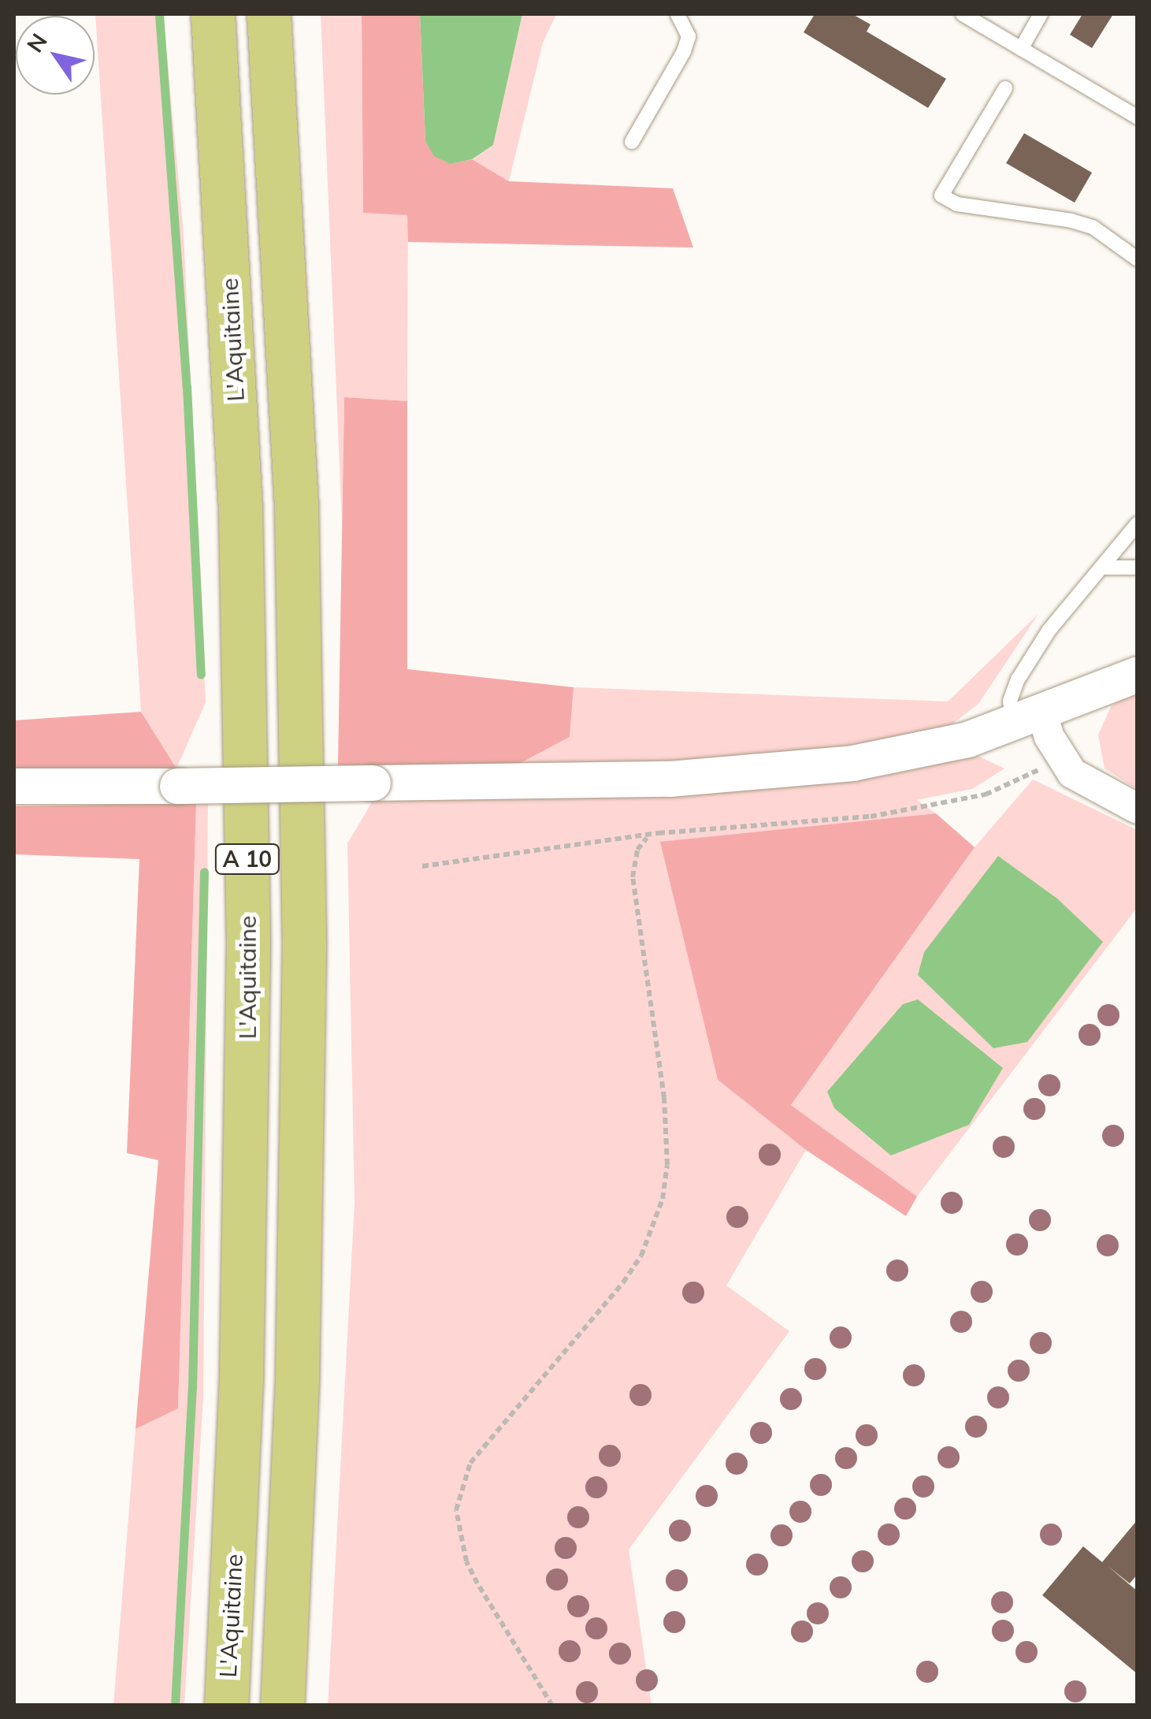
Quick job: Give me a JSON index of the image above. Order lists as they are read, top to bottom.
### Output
{
  "streets": {
    "highway": ["L'Aquitaine", "A 10"]
  },
  "north": "top left"
}
